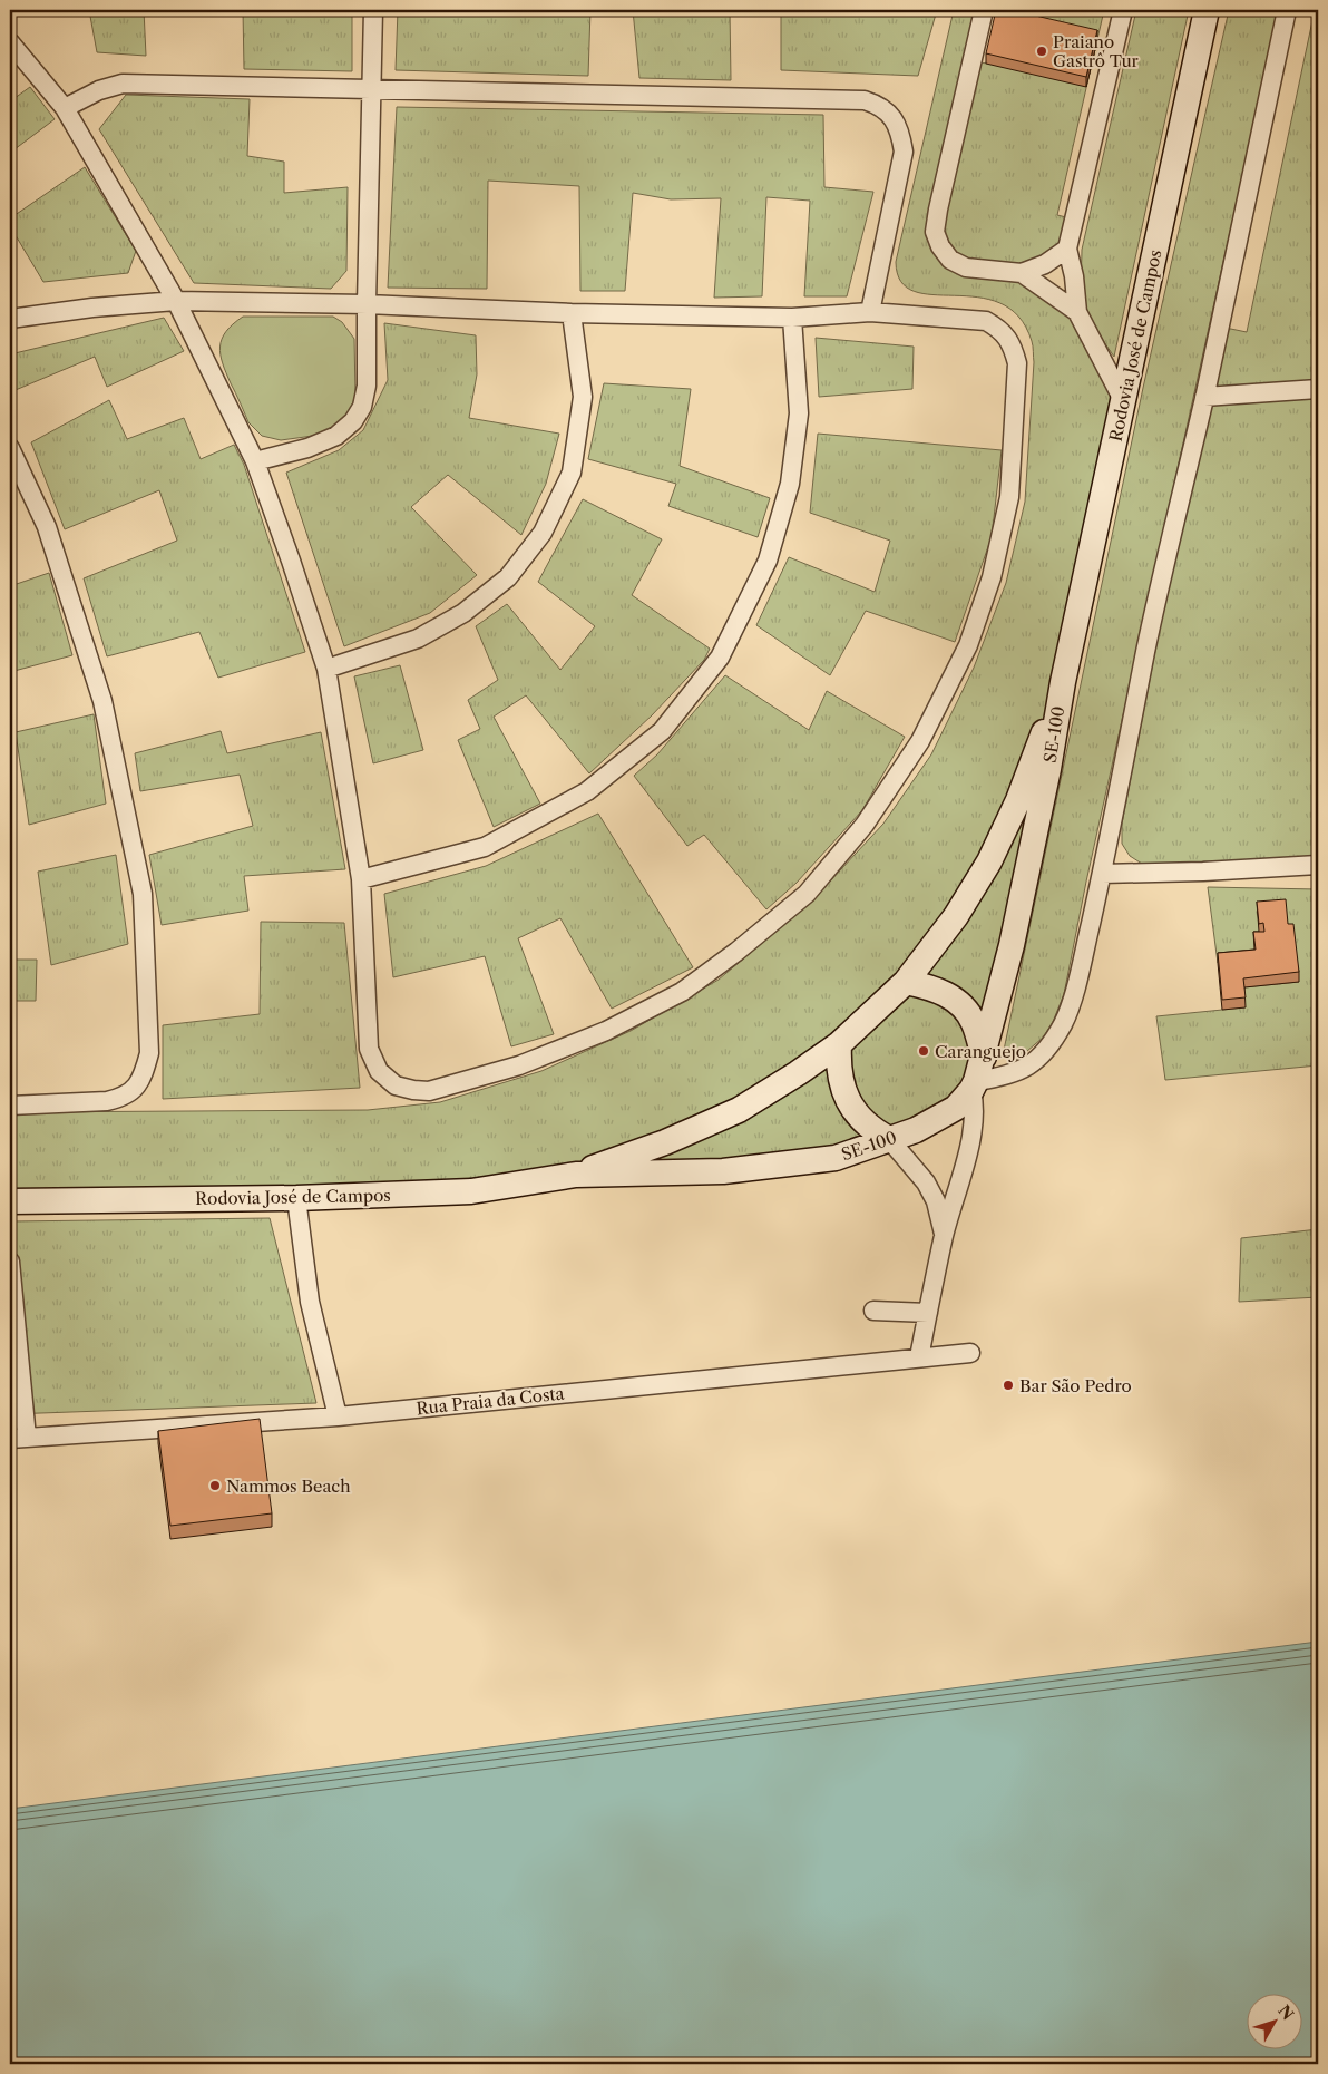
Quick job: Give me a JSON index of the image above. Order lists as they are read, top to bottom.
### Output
{
  "streets": {
    "main road": ["Rodovia José de Campos", "SE-100"],
    "street": ["Rua Praia da Costa"]
  },
  "crossings": [
    ["Rodovia José de Campos", "SE-100"]
  ],
  "places": [
    "Praiano Gastrô Tur",
    "Caranguejo",
    "Bar São Pedro",
    "Nammos Beach"
  ],
  "north": "top right"
}
